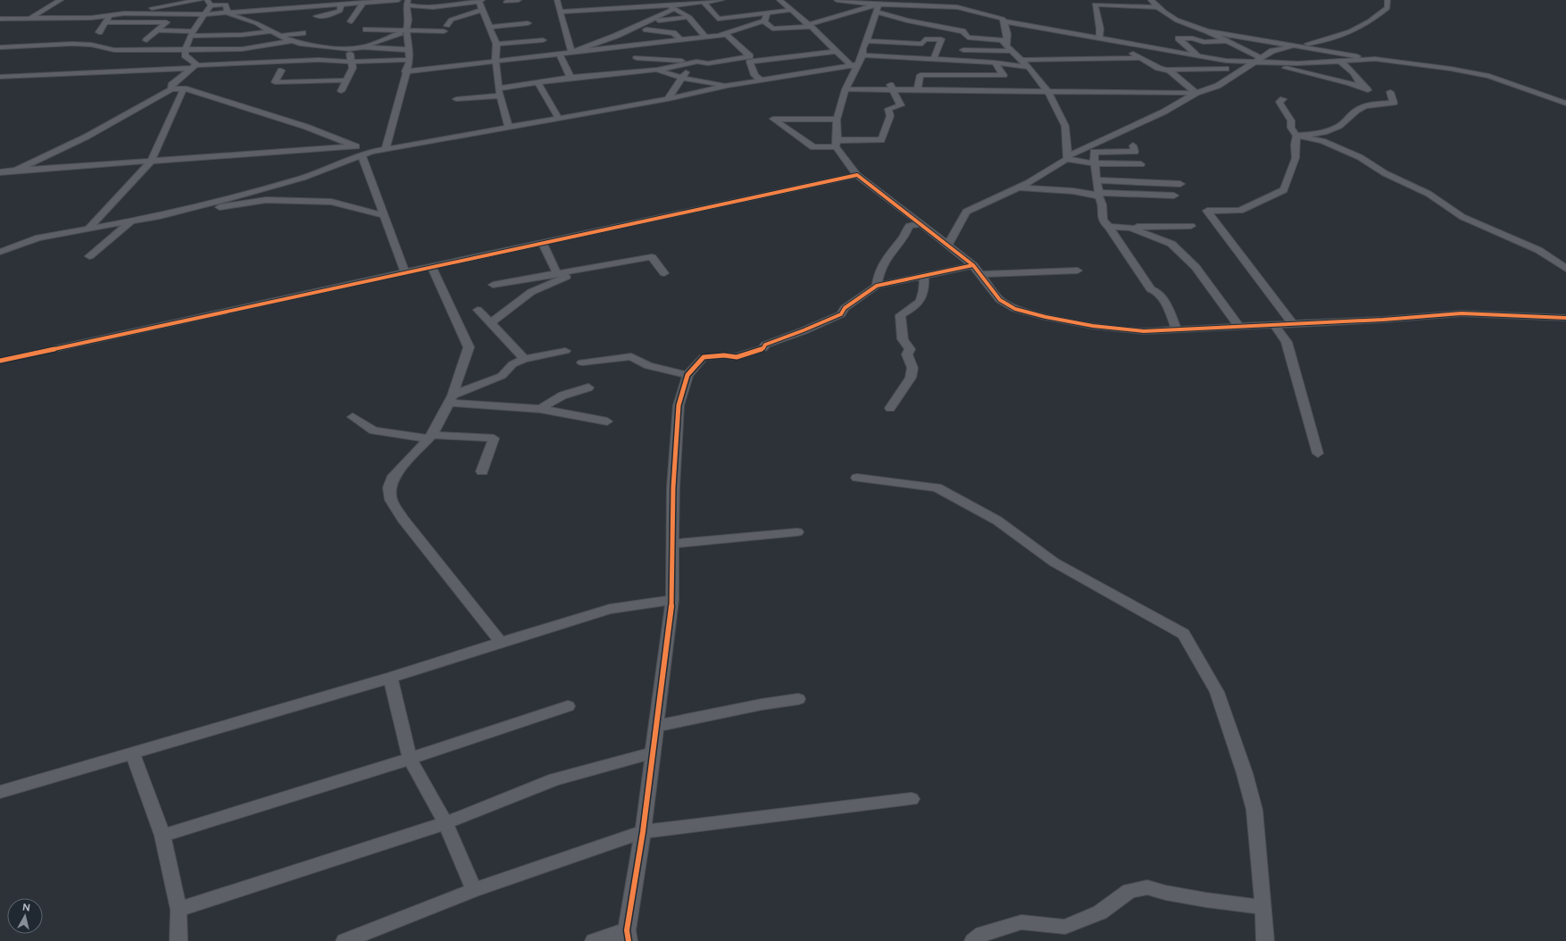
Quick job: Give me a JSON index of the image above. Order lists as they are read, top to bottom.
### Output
{
  "north": "top"
}
